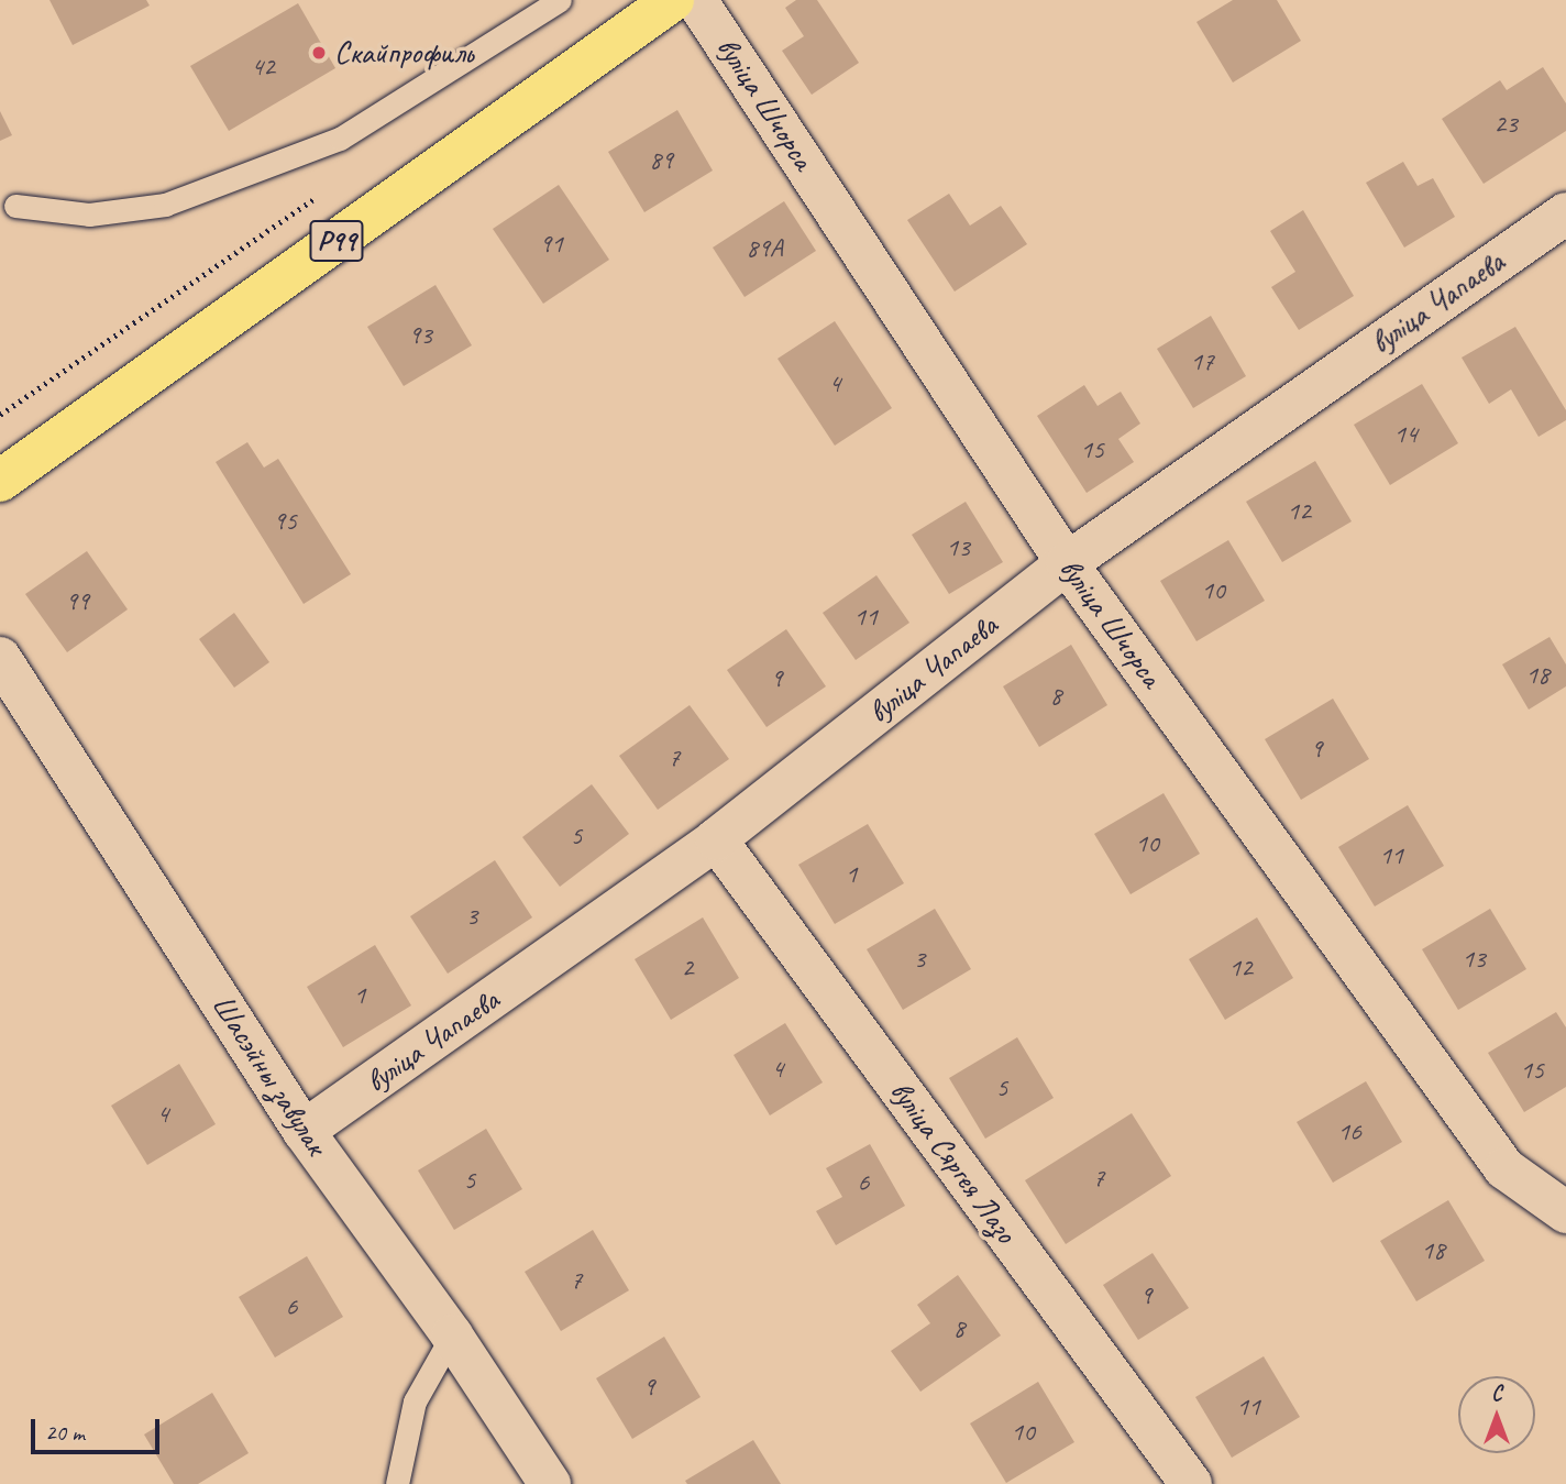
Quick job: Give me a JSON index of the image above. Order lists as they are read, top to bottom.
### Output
{
  "streets": {
    "main road": ["Р99"],
    "street": [
      "вуліца Шчорса",
      "вуліца Чапаева",
      "Шасэйны завулак",
      "вуліца Сяргея Лазо"
    ]
  },
  "crossings": [
    ["вуліца Шчорса", "вуліца Чапаева"],
    ["вуліца Чапаева", "Шасэйны завулак"],
    ["вуліца Чапаева", "вуліца Сяргея Лазо"]
  ],
  "places": ["Скайпрофиль"],
  "house_numbers": [
    "42",
    "23",
    "89",
    "91",
    "89А",
    "93",
    "17",
    "4",
    "14",
    "15",
    "12",
    "95",
    "13",
    "10",
    "99",
    "11",
    "18",
    "9",
    "8",
    "9",
    "7",
    "5",
    "10",
    "11",
    "1",
    "3",
    "3",
    "13",
    "2",
    "12",
    "1",
    "4",
    "15",
    "5",
    "4",
    "16",
    "7",
    "5",
    "6",
    "18",
    "7",
    "9",
    "6",
    "8",
    "9",
    "11",
    "10"
  ],
  "scale_bar": "20 m",
  "north": "top"
}
